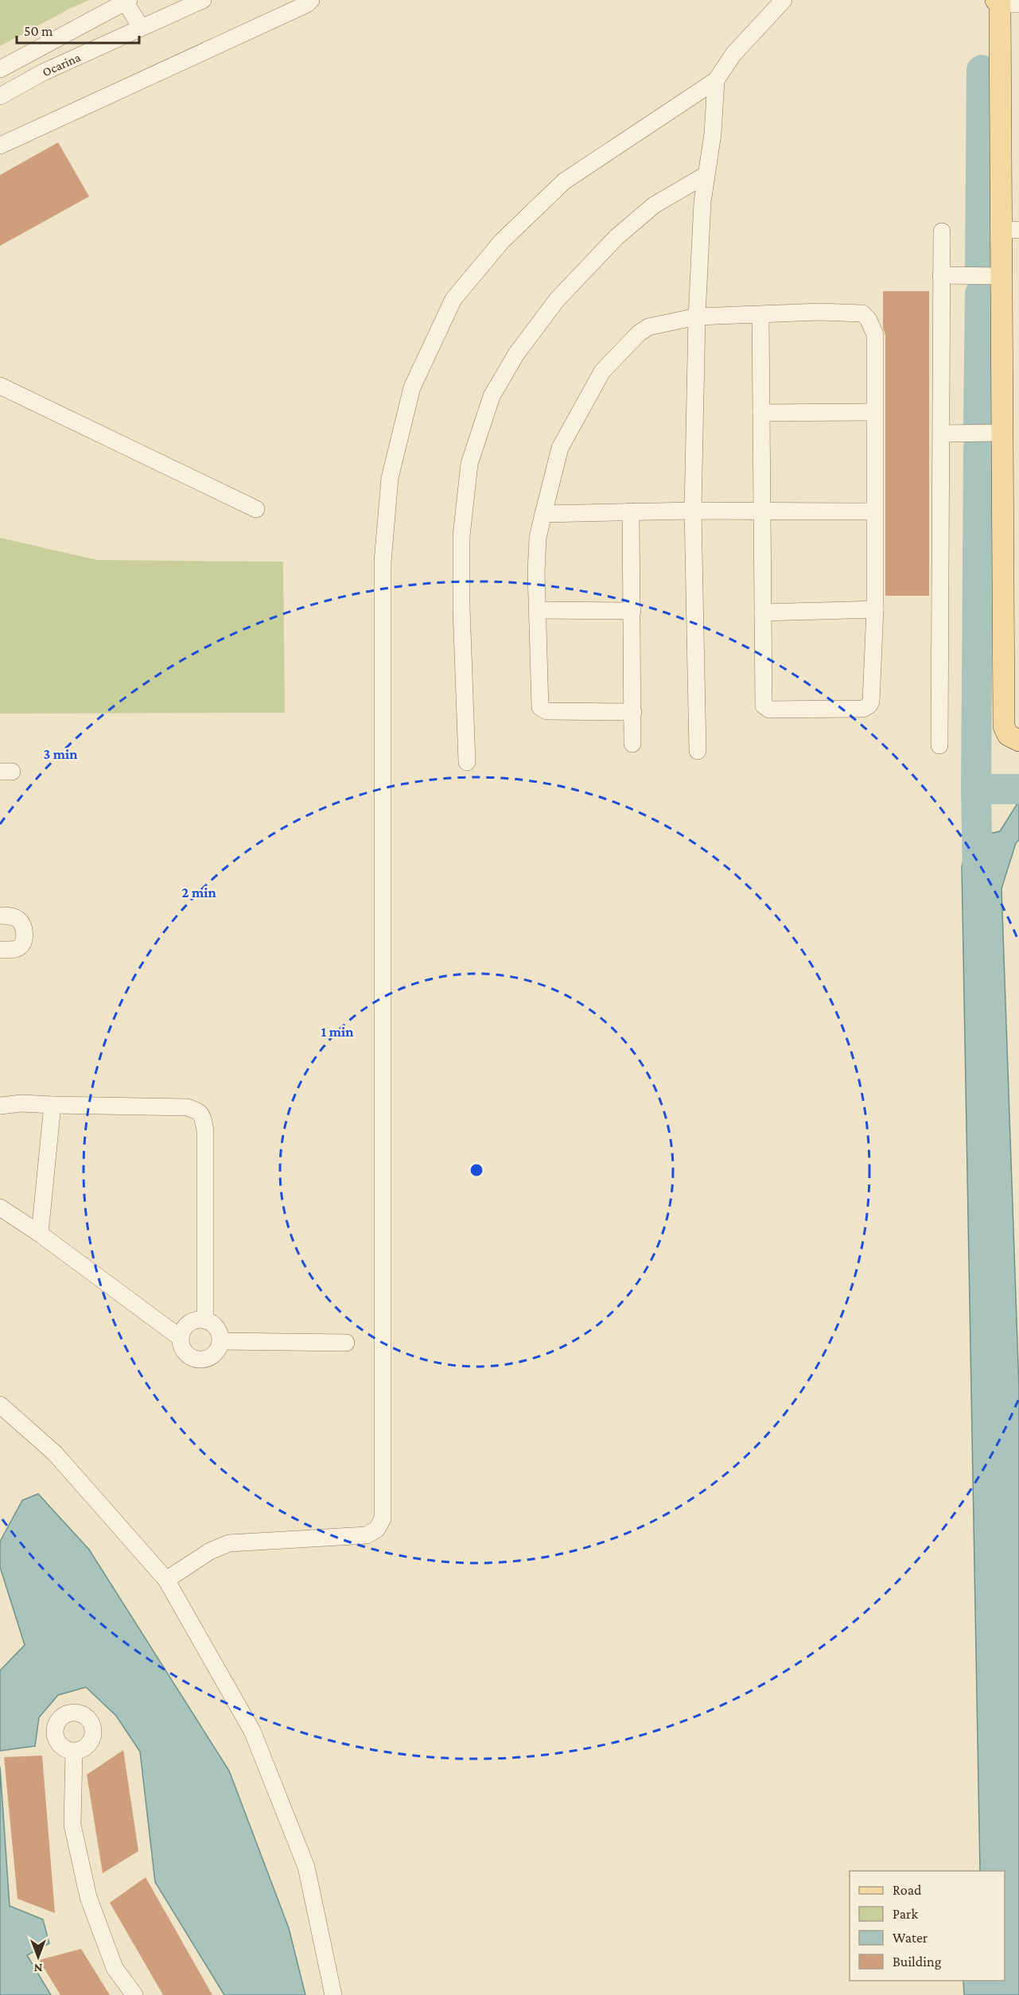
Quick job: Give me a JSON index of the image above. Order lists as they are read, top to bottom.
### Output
{
  "streets": {
    "street": ["Ocarina"]
  },
  "legend": [
    "Road",
    "Park",
    "Water",
    "Building"
  ],
  "scale_bar": "50 m",
  "north": "bottom",
  "rings": ["3 min", "2 min", "1 min"]
}
